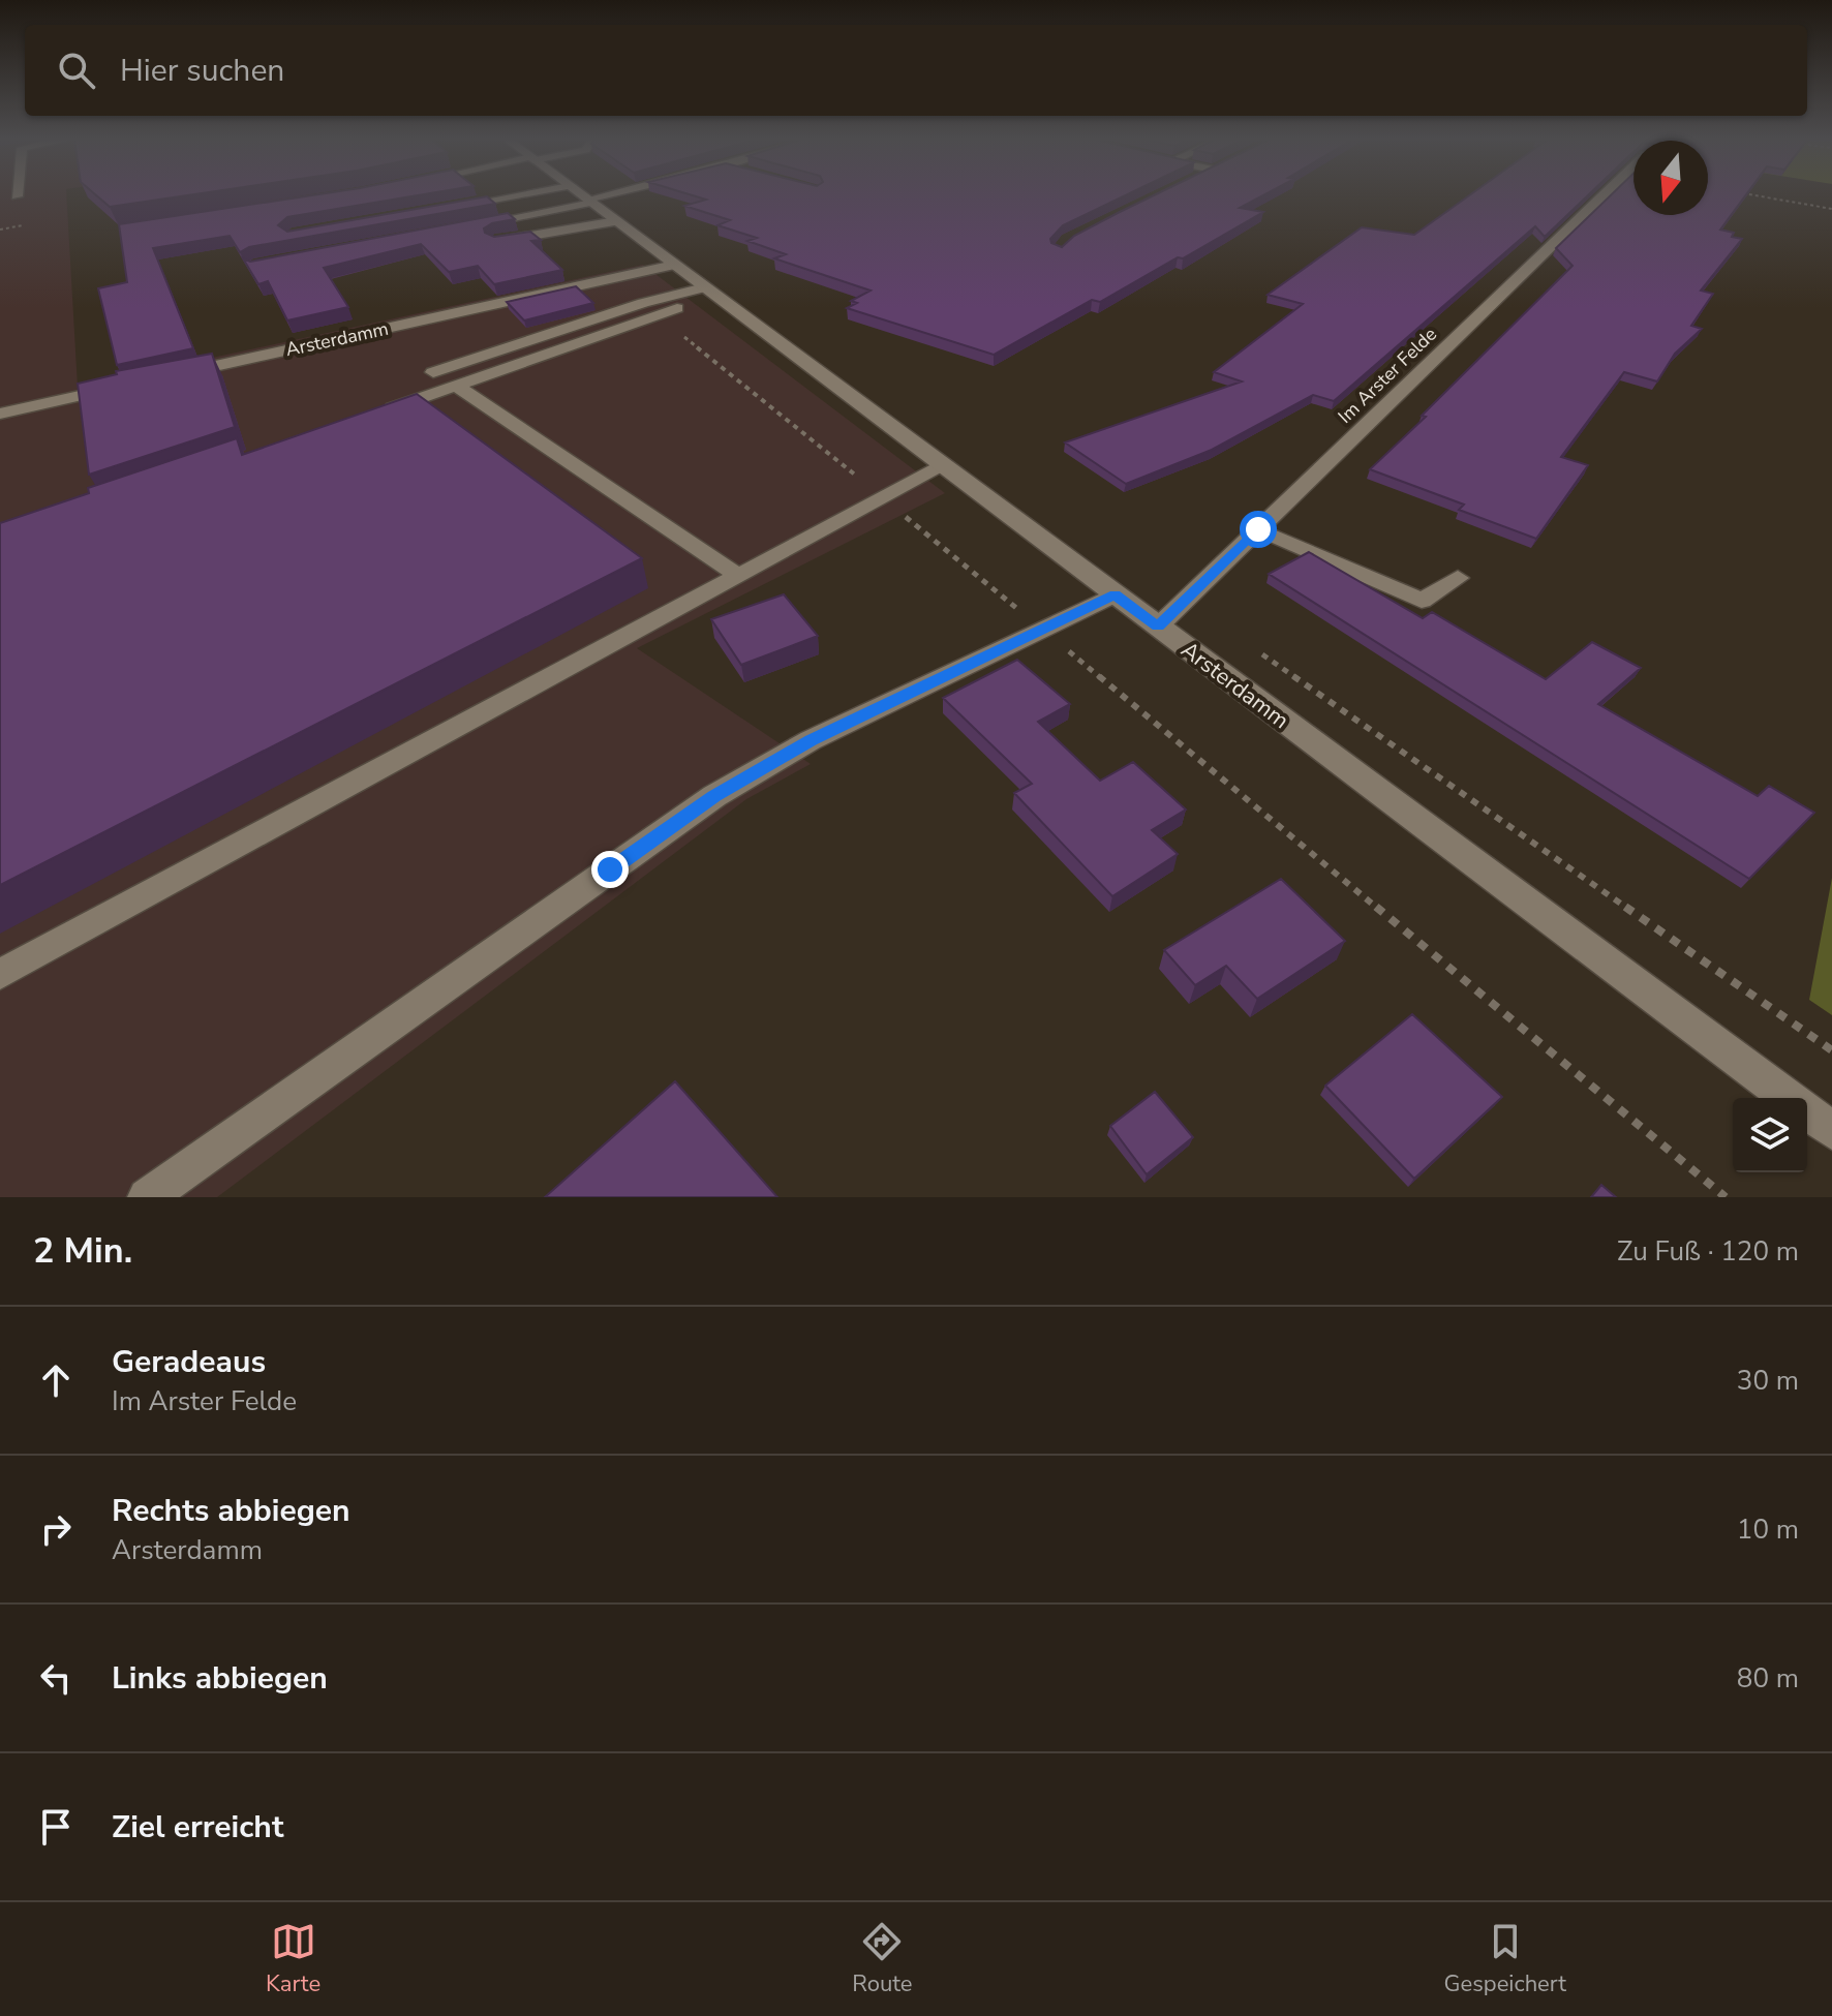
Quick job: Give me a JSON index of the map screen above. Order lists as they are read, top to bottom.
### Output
{
  "streets": {
    "street": ["Arsterdamm", "Im Arster Felde"]
  },
  "crossings": [
    ["Arsterdamm", "Im Arster Felde"]
  ],
  "north": "bottom",
  "page": {
    "search": "Hier suchen",
    "heading": ["2 Min.", "Zu Fuß · 120 m"],
    "list": [
      ["Geradeaus", "Im Arster Felde", "30 m"],
      ["Rechts abbiegen", "Arsterdamm", "10 m"],
      ["Links abbiegen", "80 m"],
      "Ziel erreicht"
    ],
    "nav": ["Karte", "Route", "Gespeichert"]
  }
}
